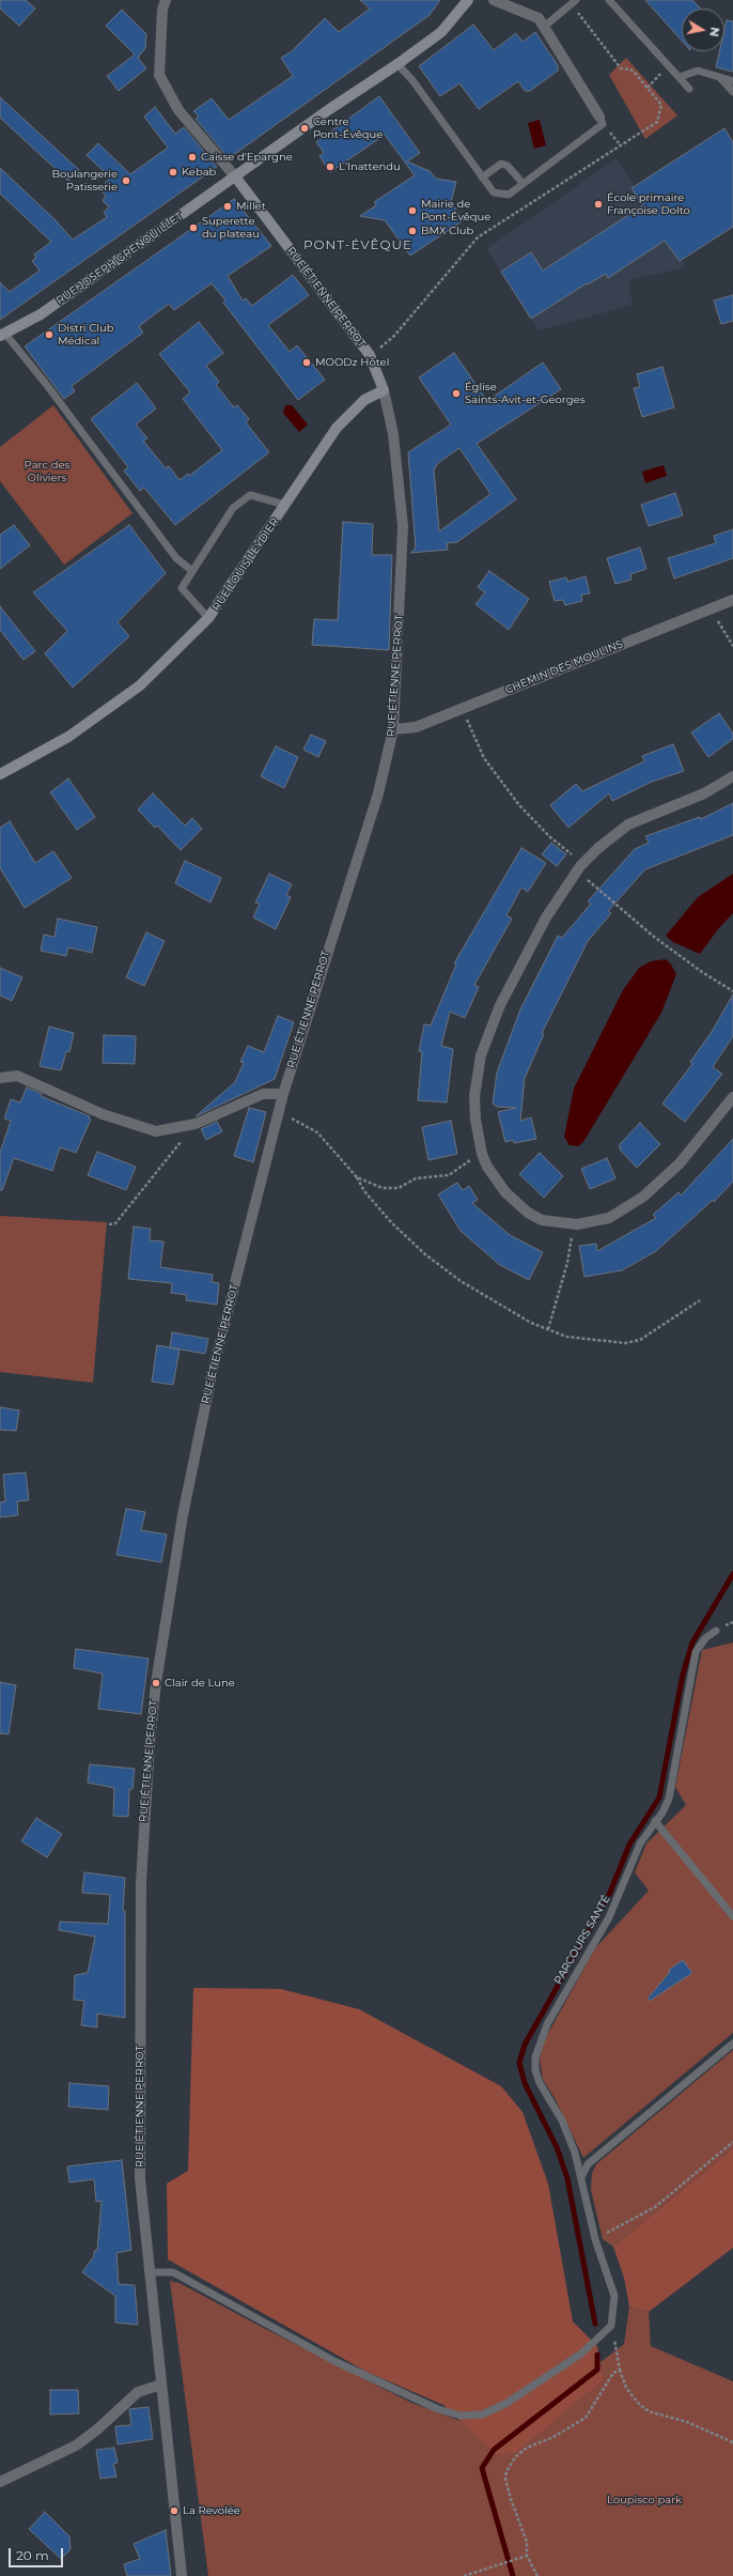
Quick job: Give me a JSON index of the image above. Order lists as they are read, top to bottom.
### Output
{
  "streets": {
    "street": [
      "RUE JOSEPH GRENOUILLET",
      "RUE ÉTIENNE PERROT",
      "RUE LOUIS LEYDIER",
      "CHEMIN DES MOULINS"
    ],
    "lane": ["PARCOURS SANTÉ"]
  },
  "crossings": [
    ["RUE JOSEPH GRENOUILLET", "RUE ÉTIENNE PERROT"],
    ["RUE ÉTIENNE PERROT", "RUE LOUIS LEYDIER"],
    ["RUE ÉTIENNE PERROT", "CHEMIN DES MOULINS"],
    ["RUE ÉTIENNE PERROT", "PARCOURS SANTÉ"]
  ],
  "districts": ["PONT-ÉVÊQUE"],
  "parks": ["Parc des Oliviers", "Loupisco park"],
  "places": [
    "Centre Pont-Évêque",
    "Caisse d'Epargne",
    "L'Inattendu",
    "Kebab",
    "Boulangerie Patisserie",
    "École primaire Françoise Dolto",
    "Millet",
    "Mairie de Pont-Évêque",
    "Superette du plateau",
    "BMX Club",
    "Distri Club Médical",
    "MOODz Hôtel",
    "Église Saints-Avit-et-Georges",
    "Clair de Lune",
    "La Revolée"
  ],
  "scale_bar": "20 m",
  "north": "right"
}
